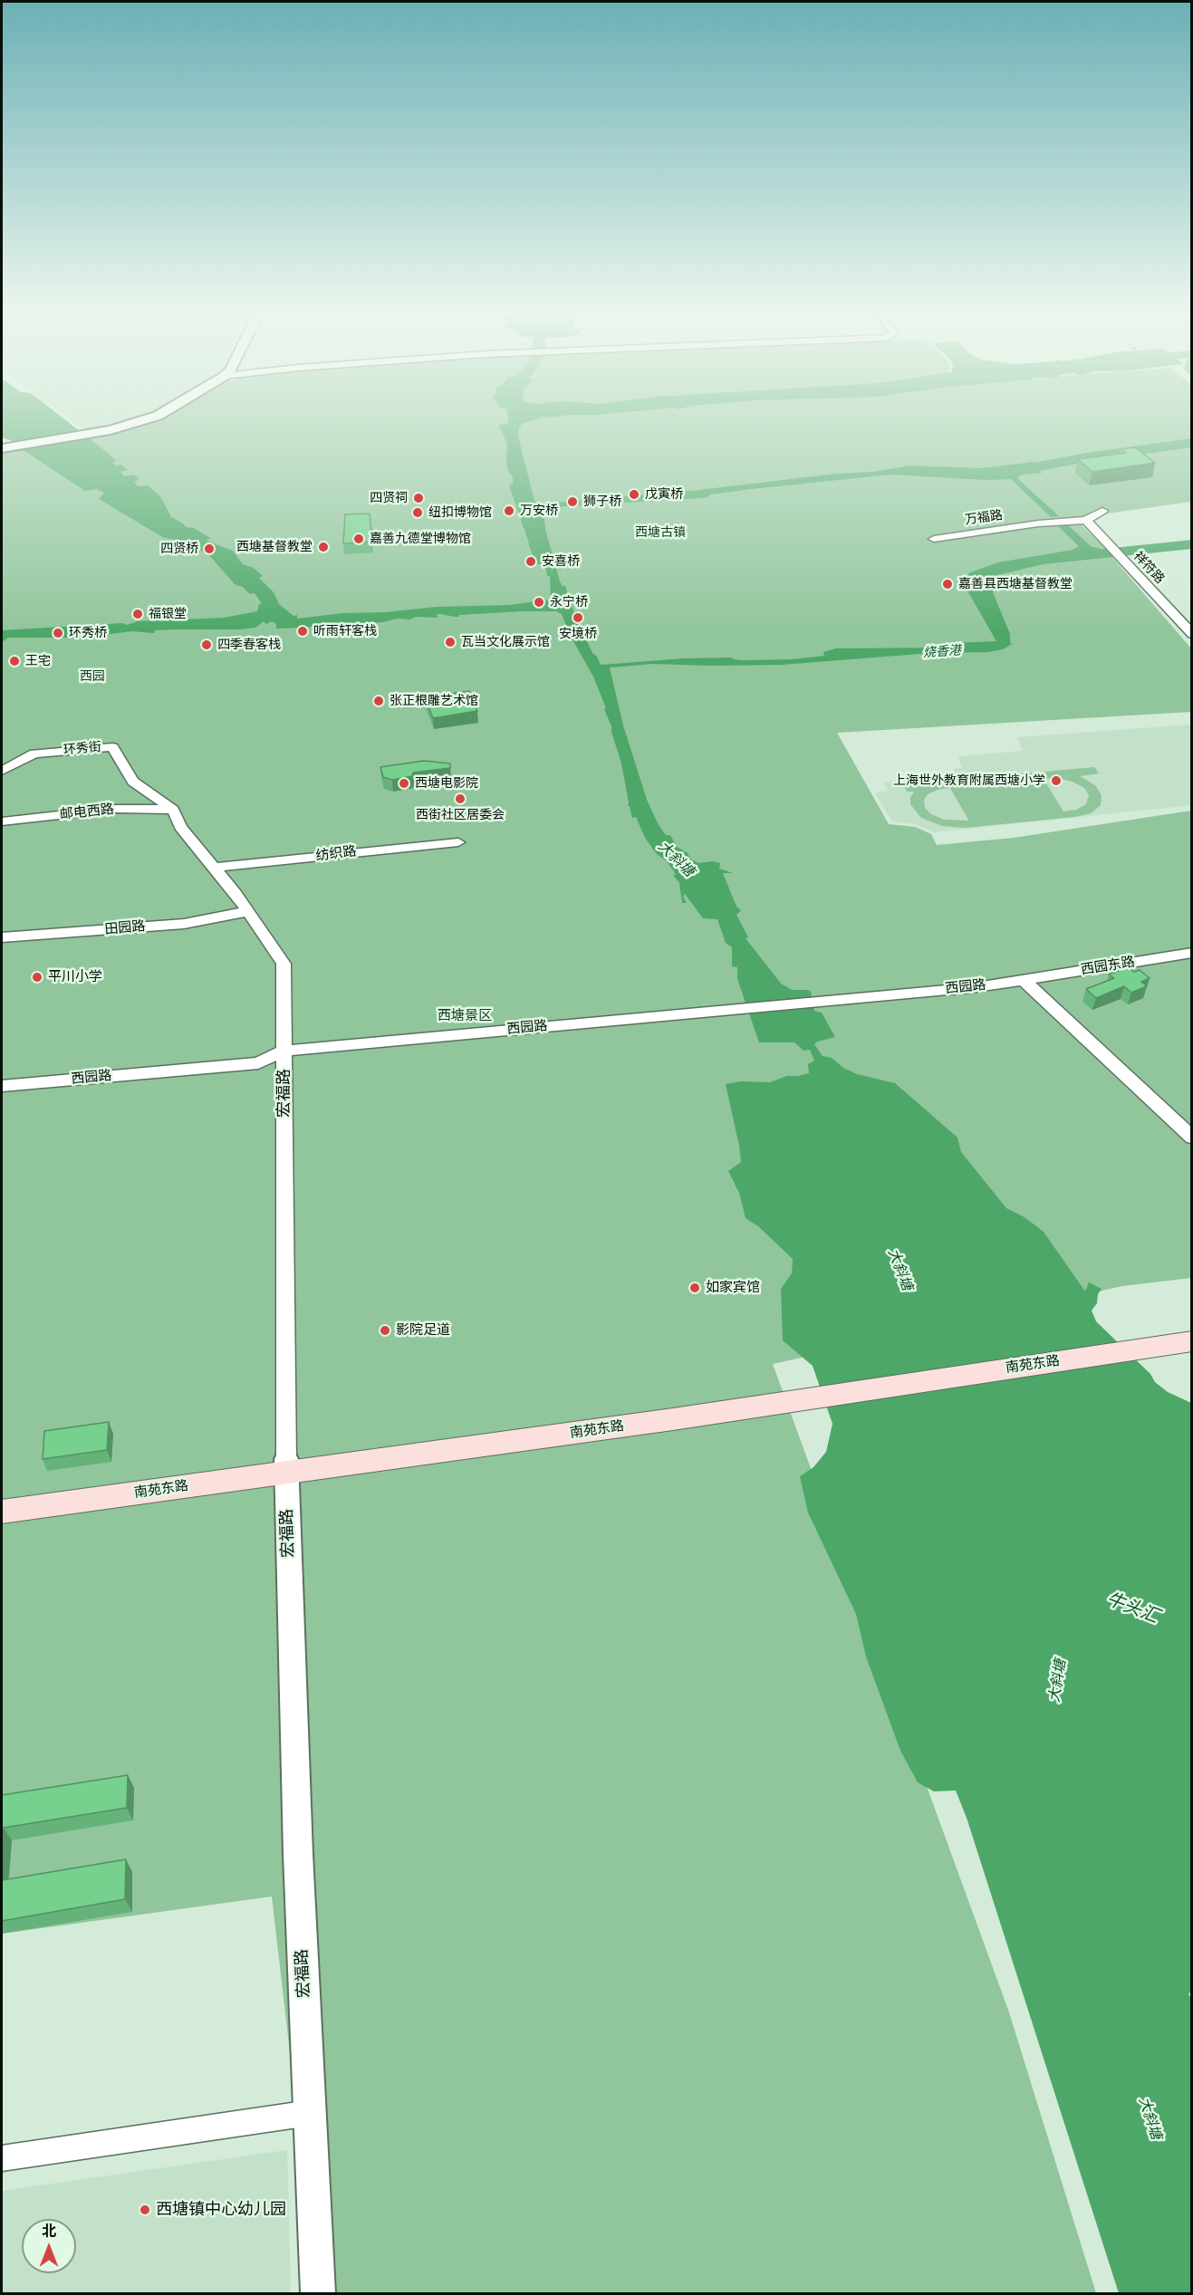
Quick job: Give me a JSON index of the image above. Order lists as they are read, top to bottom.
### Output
{
  "streets": {
    "main road": ["南苑东路"],
    "street": [
      "万福路",
      "祥符路",
      "环秀街",
      "邮电西路",
      "纺织路",
      "田园路",
      "西园东路",
      "西园路",
      "宏福路"
    ]
  },
  "crossings": [
    ["万福路", "祥符路"],
    ["环秀街", "邮电西路"],
    ["环秀街", "宏福路"],
    ["邮电西路", "宏福路"],
    ["纺织路", "宏福路"],
    ["田园路", "宏福路"],
    ["西园东路", "西园路"],
    ["西园路", "宏福路"],
    ["宏福路", "南苑东路"]
  ],
  "water": ["烧香港", "大斜塘", "牛头汇"],
  "parks": ["西塘古镇", "西园", "西塘景区"],
  "places": [
    "戊寅桥",
    "四贤祠",
    "狮子桥",
    "万安桥",
    "纽扣博物馆",
    "嘉善九德堂博物馆",
    "西塘基督教堂",
    "四贤桥",
    "安喜桥",
    "嘉善县西塘基督教堂",
    "永宁桥",
    "福银堂",
    "安境桥",
    "听雨轩客栈",
    "环秀桥",
    "瓦当文化展示馆",
    "四季春客栈",
    "王宅",
    "张正根雕艺术馆",
    "上海世外教育附属西塘小学",
    "西塘电影院",
    "西街社区居委会",
    "平川小学",
    "如家宾馆",
    "影院足道",
    "西塘镇中心幼儿园"
  ],
  "north": "top"
}
